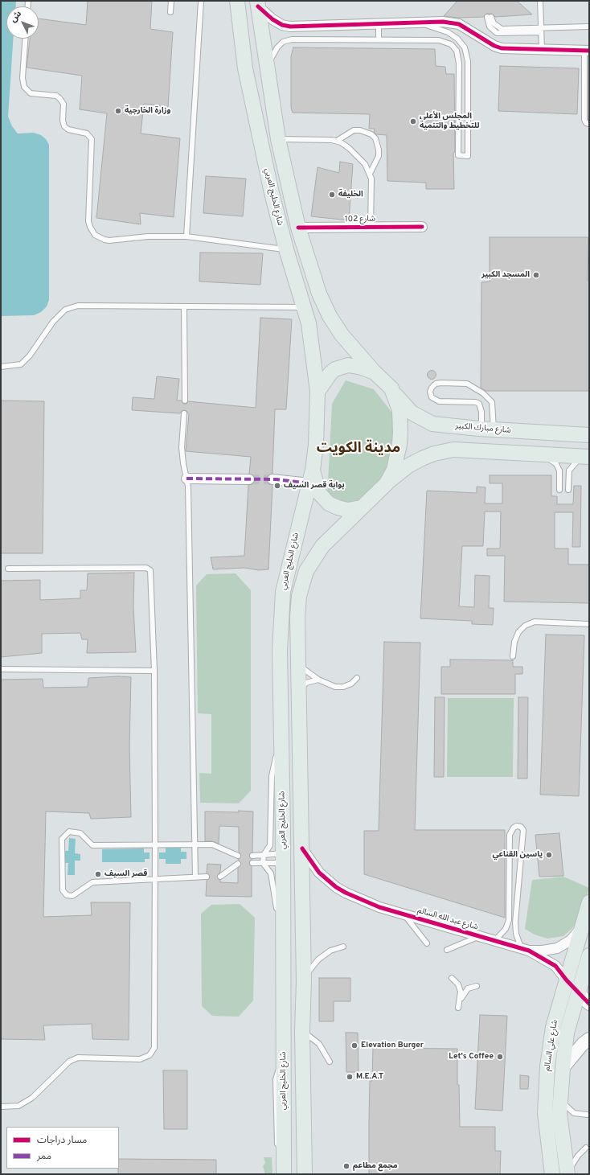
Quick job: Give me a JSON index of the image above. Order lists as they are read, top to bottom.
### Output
{
  "streets": {
    "main road": ["شارع الخليج العربي", "شارع مبارك الكبير", "شارع علي السالم"],
    "street": ["شارع 102", "شارع عبد الله السالم"]
  },
  "crossings": [
    ["شارع الخليج العربي", "شارع عبد الله السالم"],
    ["شارع عبد الله السالم", "شارع علي السالم"]
  ],
  "districts": ["مدينة الكويت"],
  "places": [
    "وزارة الخارجية",
    "المجلس الأعلى للتخطيط والتنمية",
    "الخليفة",
    "المسجد الكبير",
    "بوابة قصر السيف",
    "ياسين القناعي",
    "قصر السيف",
    "Elevation Burger",
    "Let's Coffee",
    "M.E.A.T",
    "مجمع مطاعم"
  ],
  "legend": ["مسار دراجات", "ممر"],
  "north": "top left"
}
